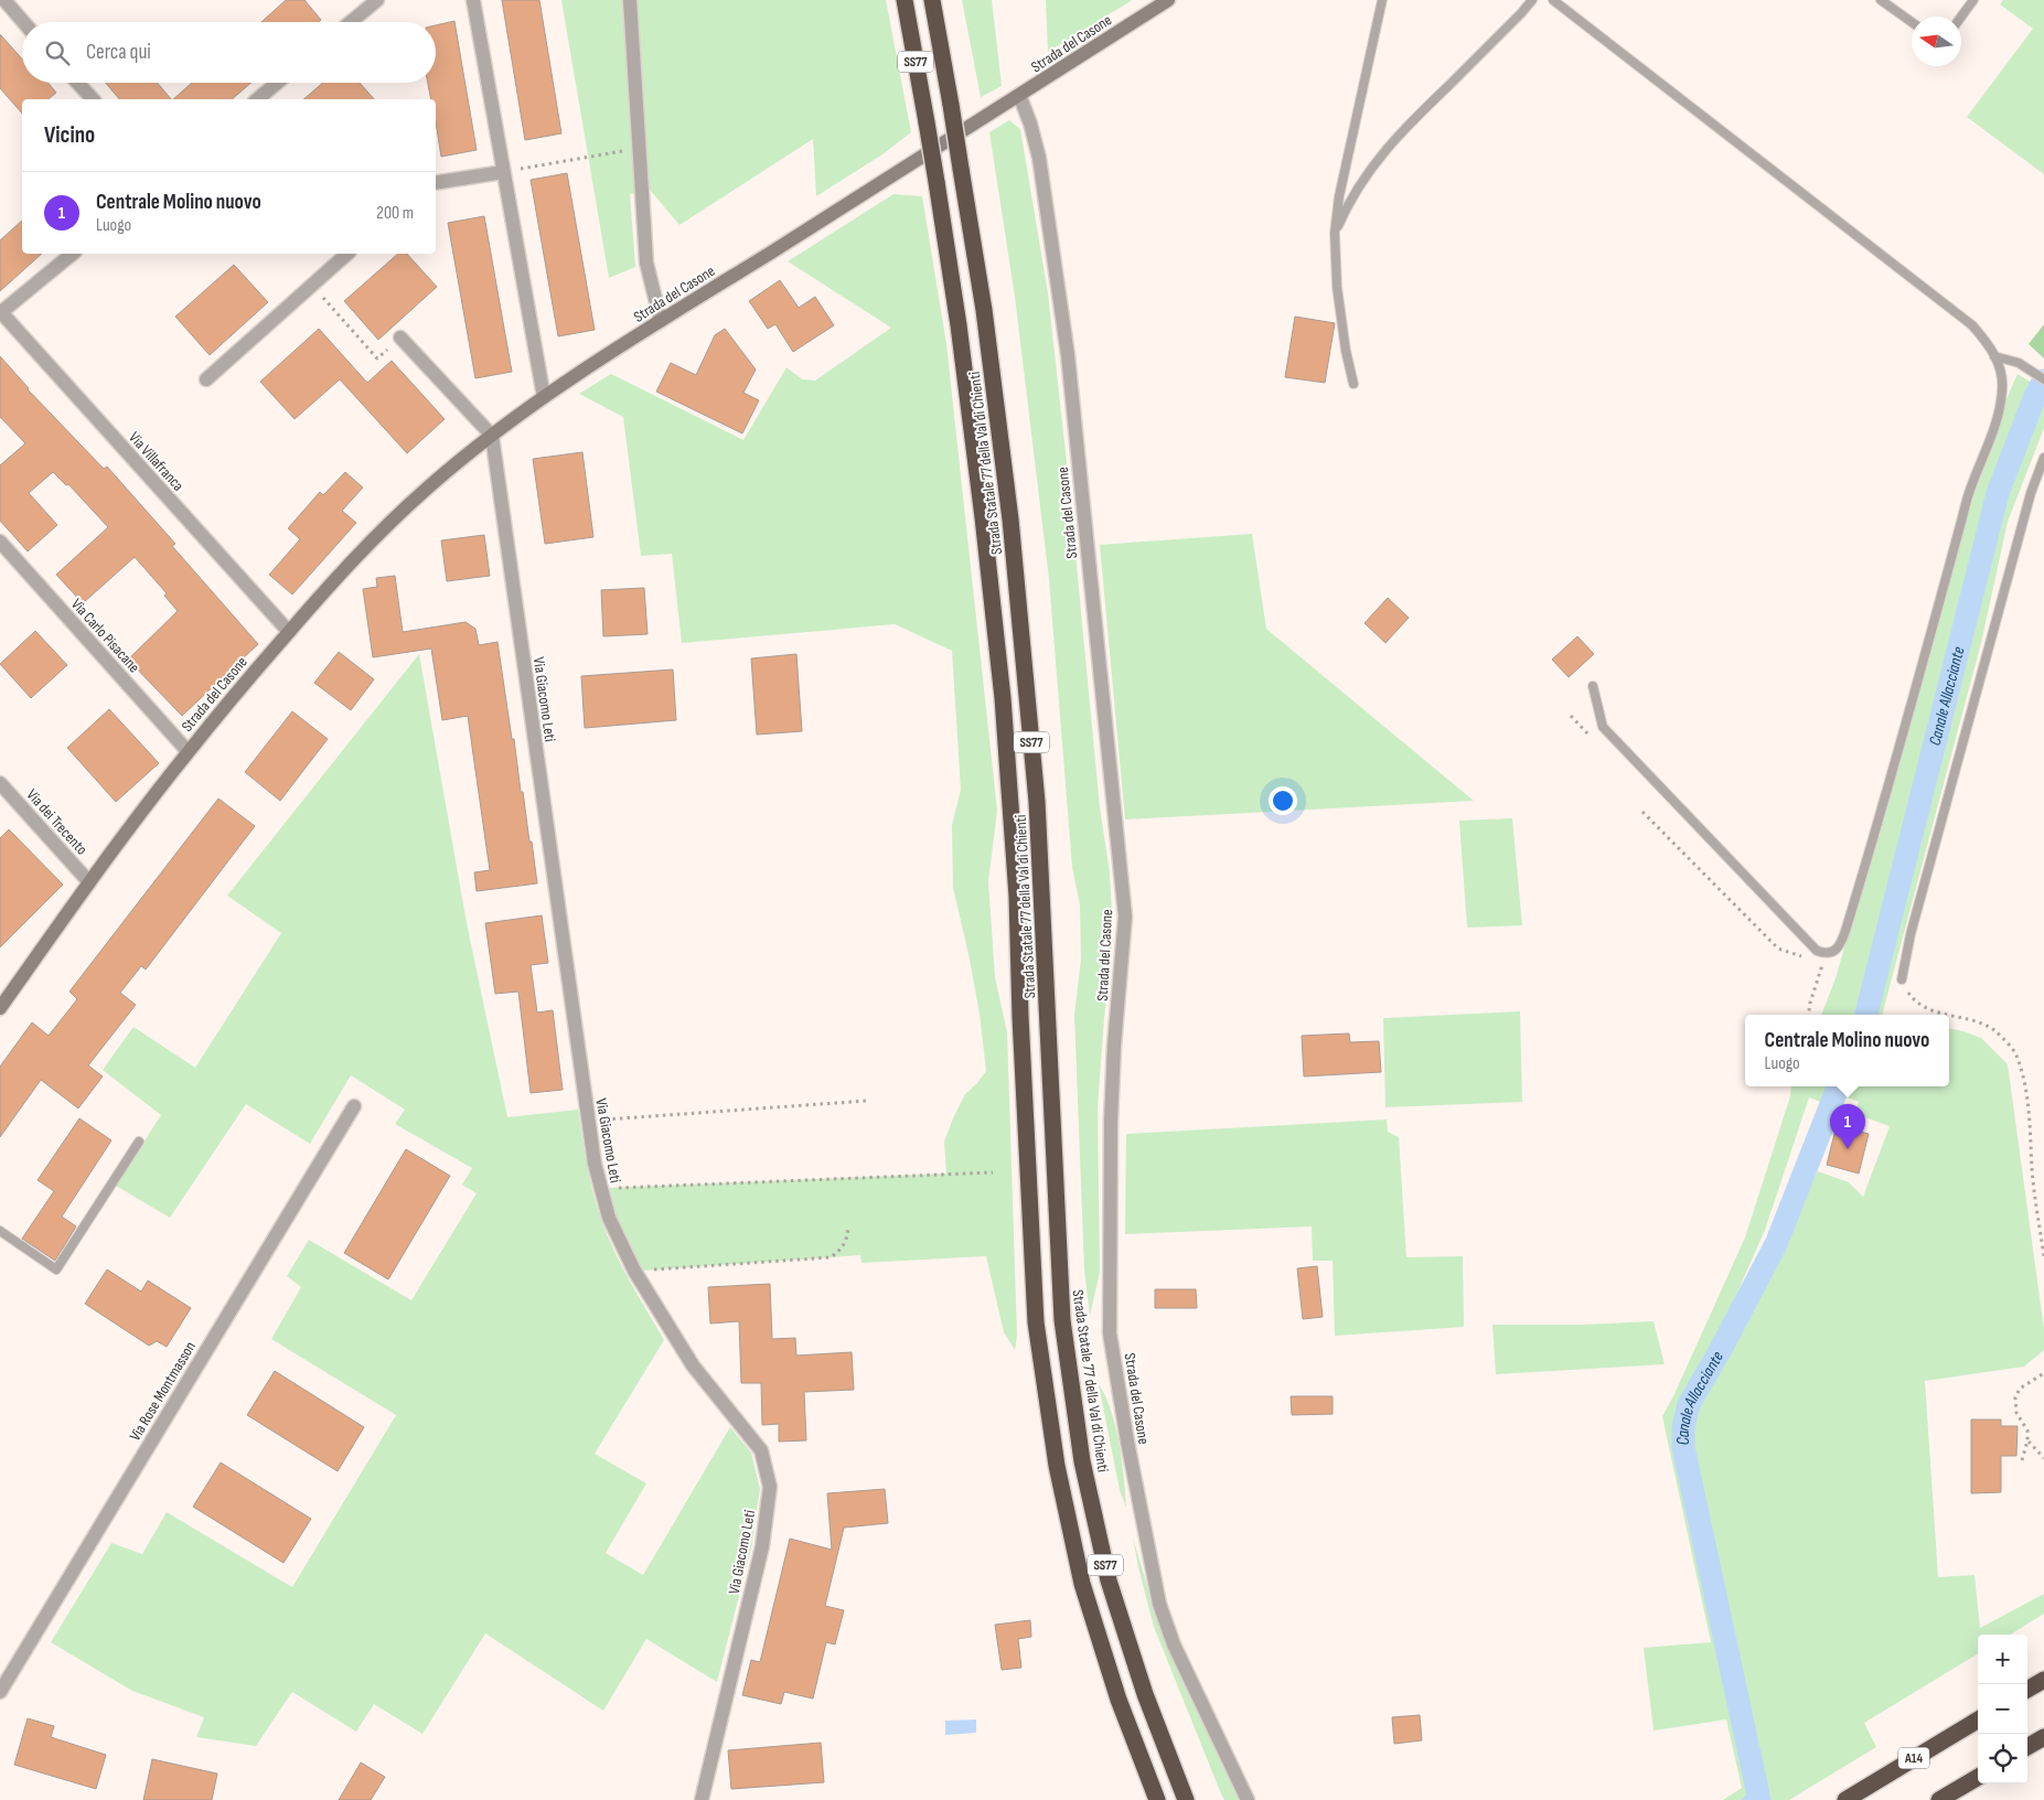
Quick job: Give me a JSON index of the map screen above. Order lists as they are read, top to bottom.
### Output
{
  "streets": {
    "highway": ["SS77", "Strada Statale 77 della Val di Chienti", "A14"],
    "street": [
      "Strada del Casone",
      "Via Villafranca",
      "Via Carlo Pisacane",
      "Via Giacomo Leti",
      "Via dei Trecento",
      "Via Rose Montmasson"
    ]
  },
  "crossings": [
    ["Strada del Casone", "Via Villafranca"],
    ["Strada del Casone", "Via Carlo Pisacane"],
    ["Strada del Casone", "Via Giacomo Leti"],
    ["Strada del Casone", "Via dei Trecento"]
  ],
  "water": ["Canale Allacciante"],
  "north": "left",
  "page": {
    "search": "Cerca qui",
    "heading": "Vicino",
    "list": [
      {
        "mark": "1",
        "name": "Centrale Molino nuovo",
        "note": "Luogo",
        "value": "200 m"
      }
    ],
    "popup": ["Centrale Molino nuovo", "Luogo"],
    "pins": "1",
    "map_buttons": ["+", "−"]
  }
}
